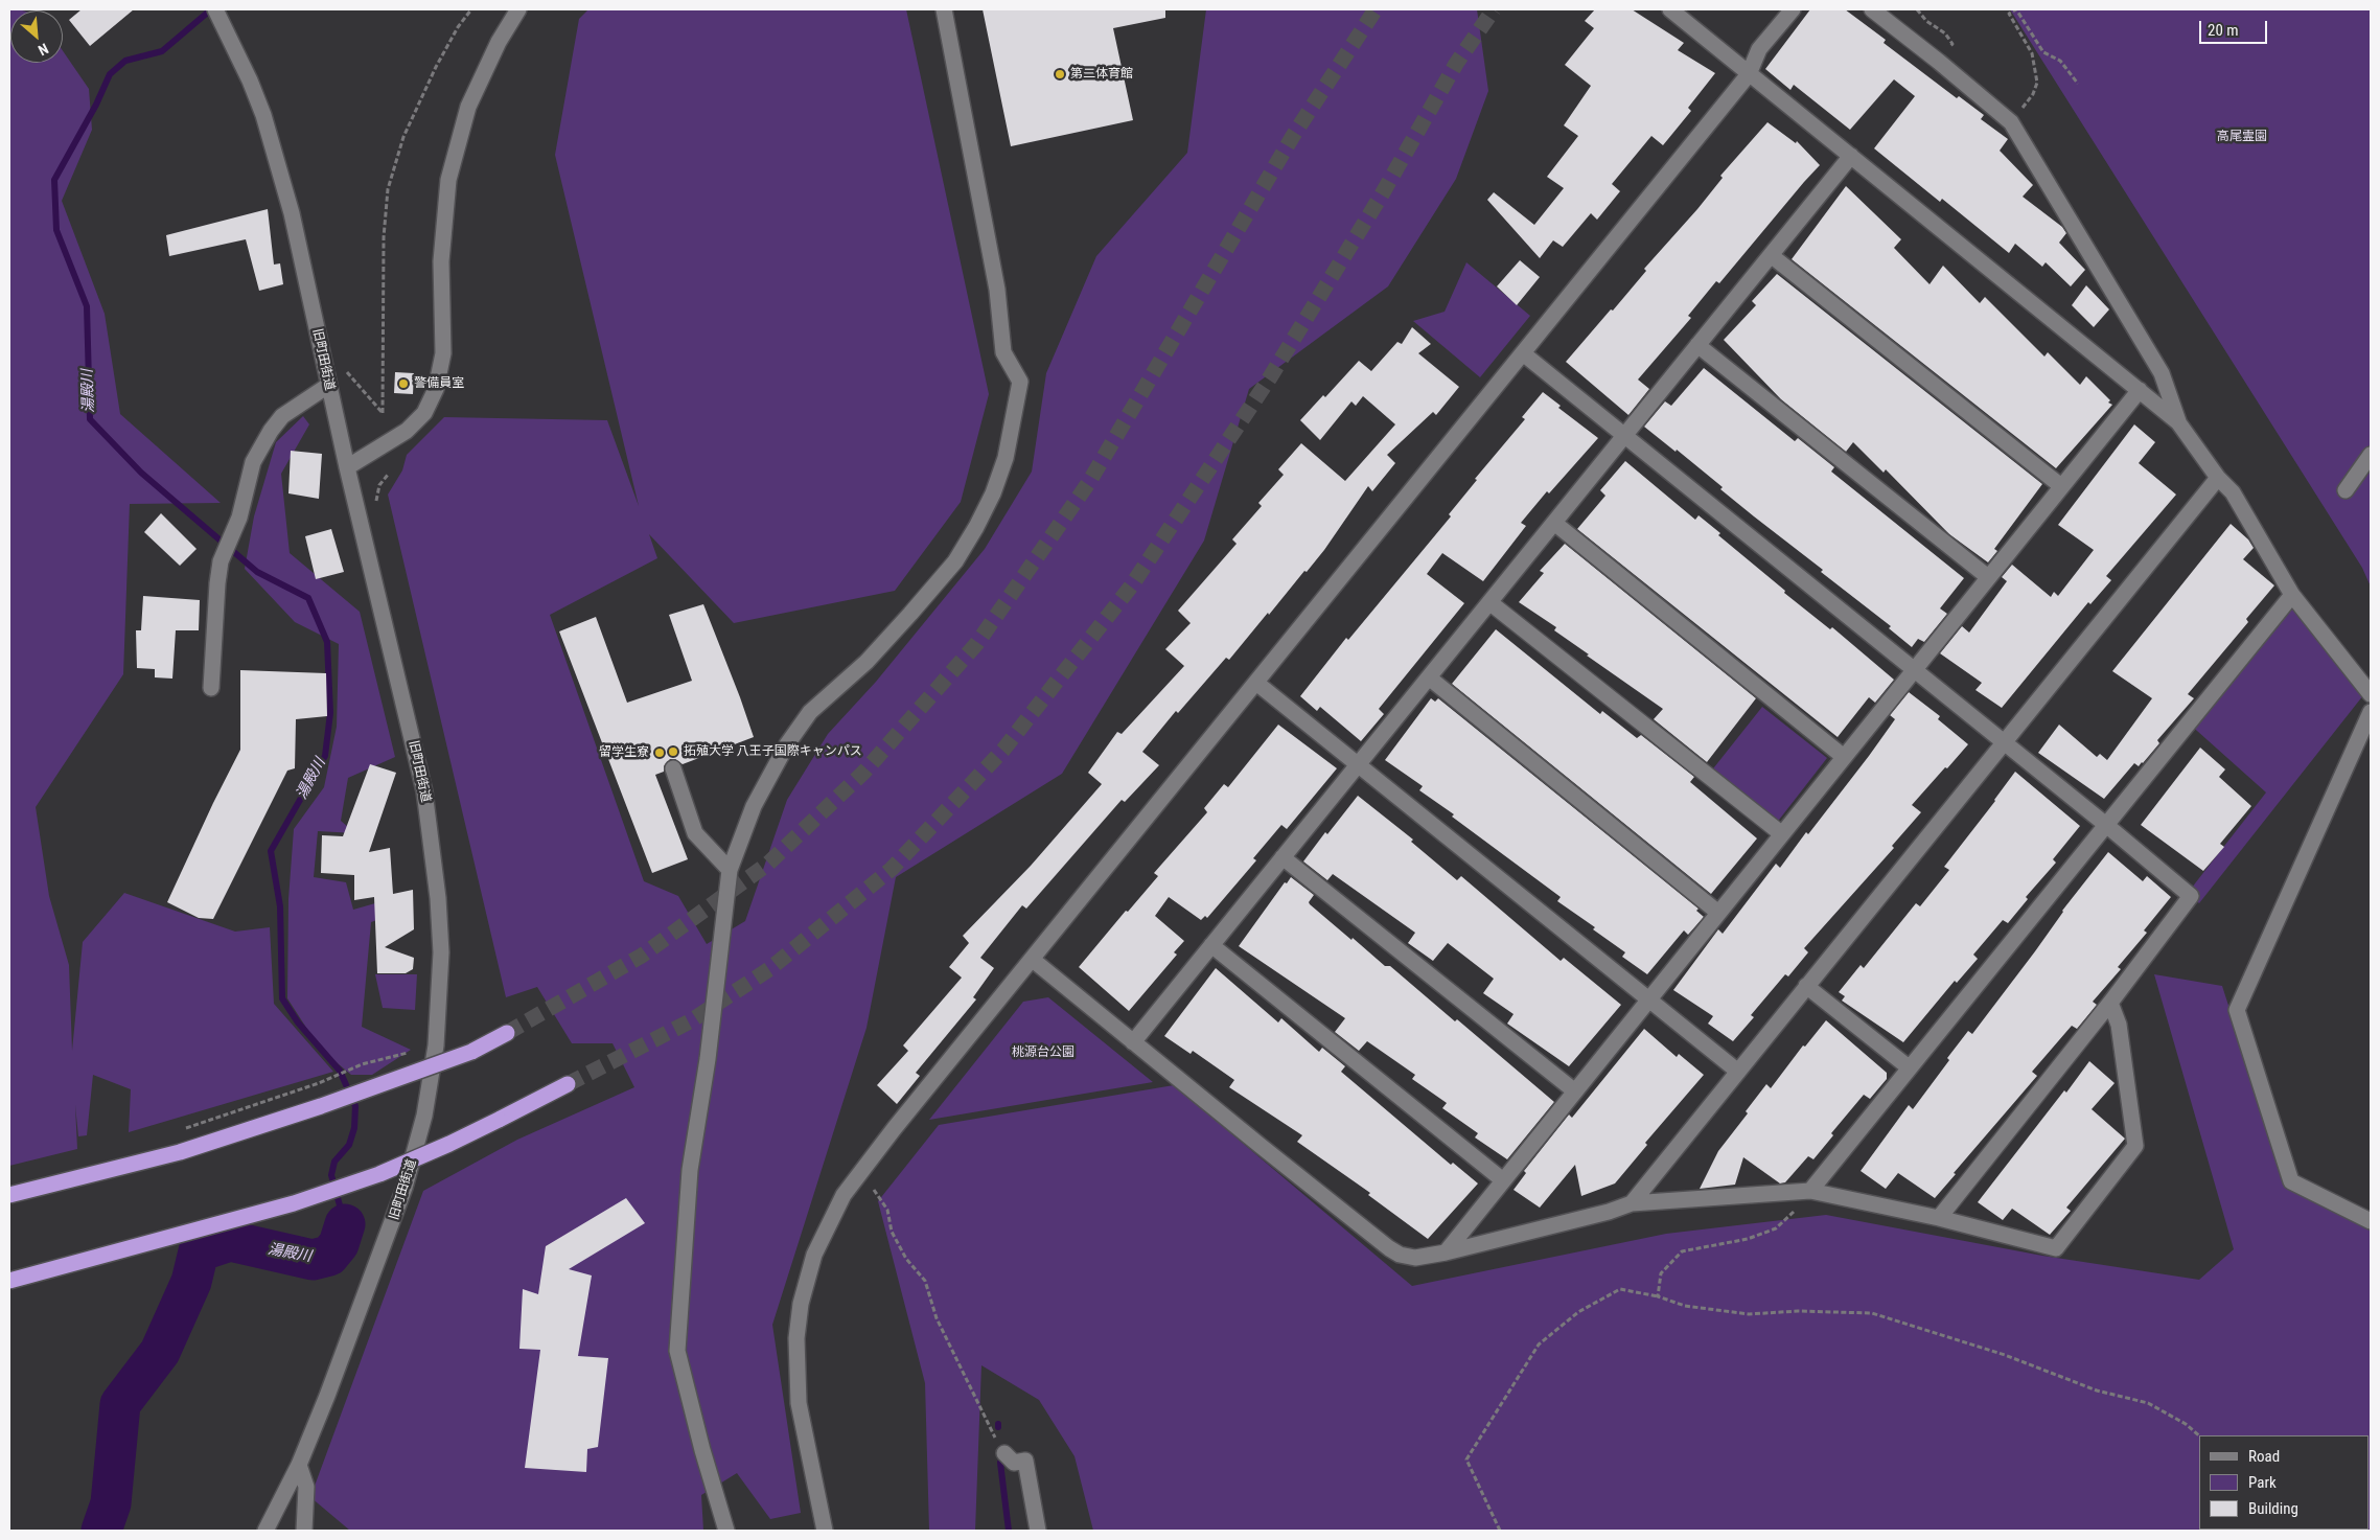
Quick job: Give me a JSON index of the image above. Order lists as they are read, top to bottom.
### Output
{
  "streets": {
    "street": ["旧町田街道"]
  },
  "water": ["湯殿川"],
  "parks": ["高尾霊園", "桃源台公園"],
  "places": [
    "第二体育館",
    "警備員室",
    "拓殖大学 八王子国際キャンパス",
    "留学生寮"
  ],
  "legend": ["Road", "Park", "Building"],
  "scale_bar": "20 m",
  "north": "bottom right"
}
